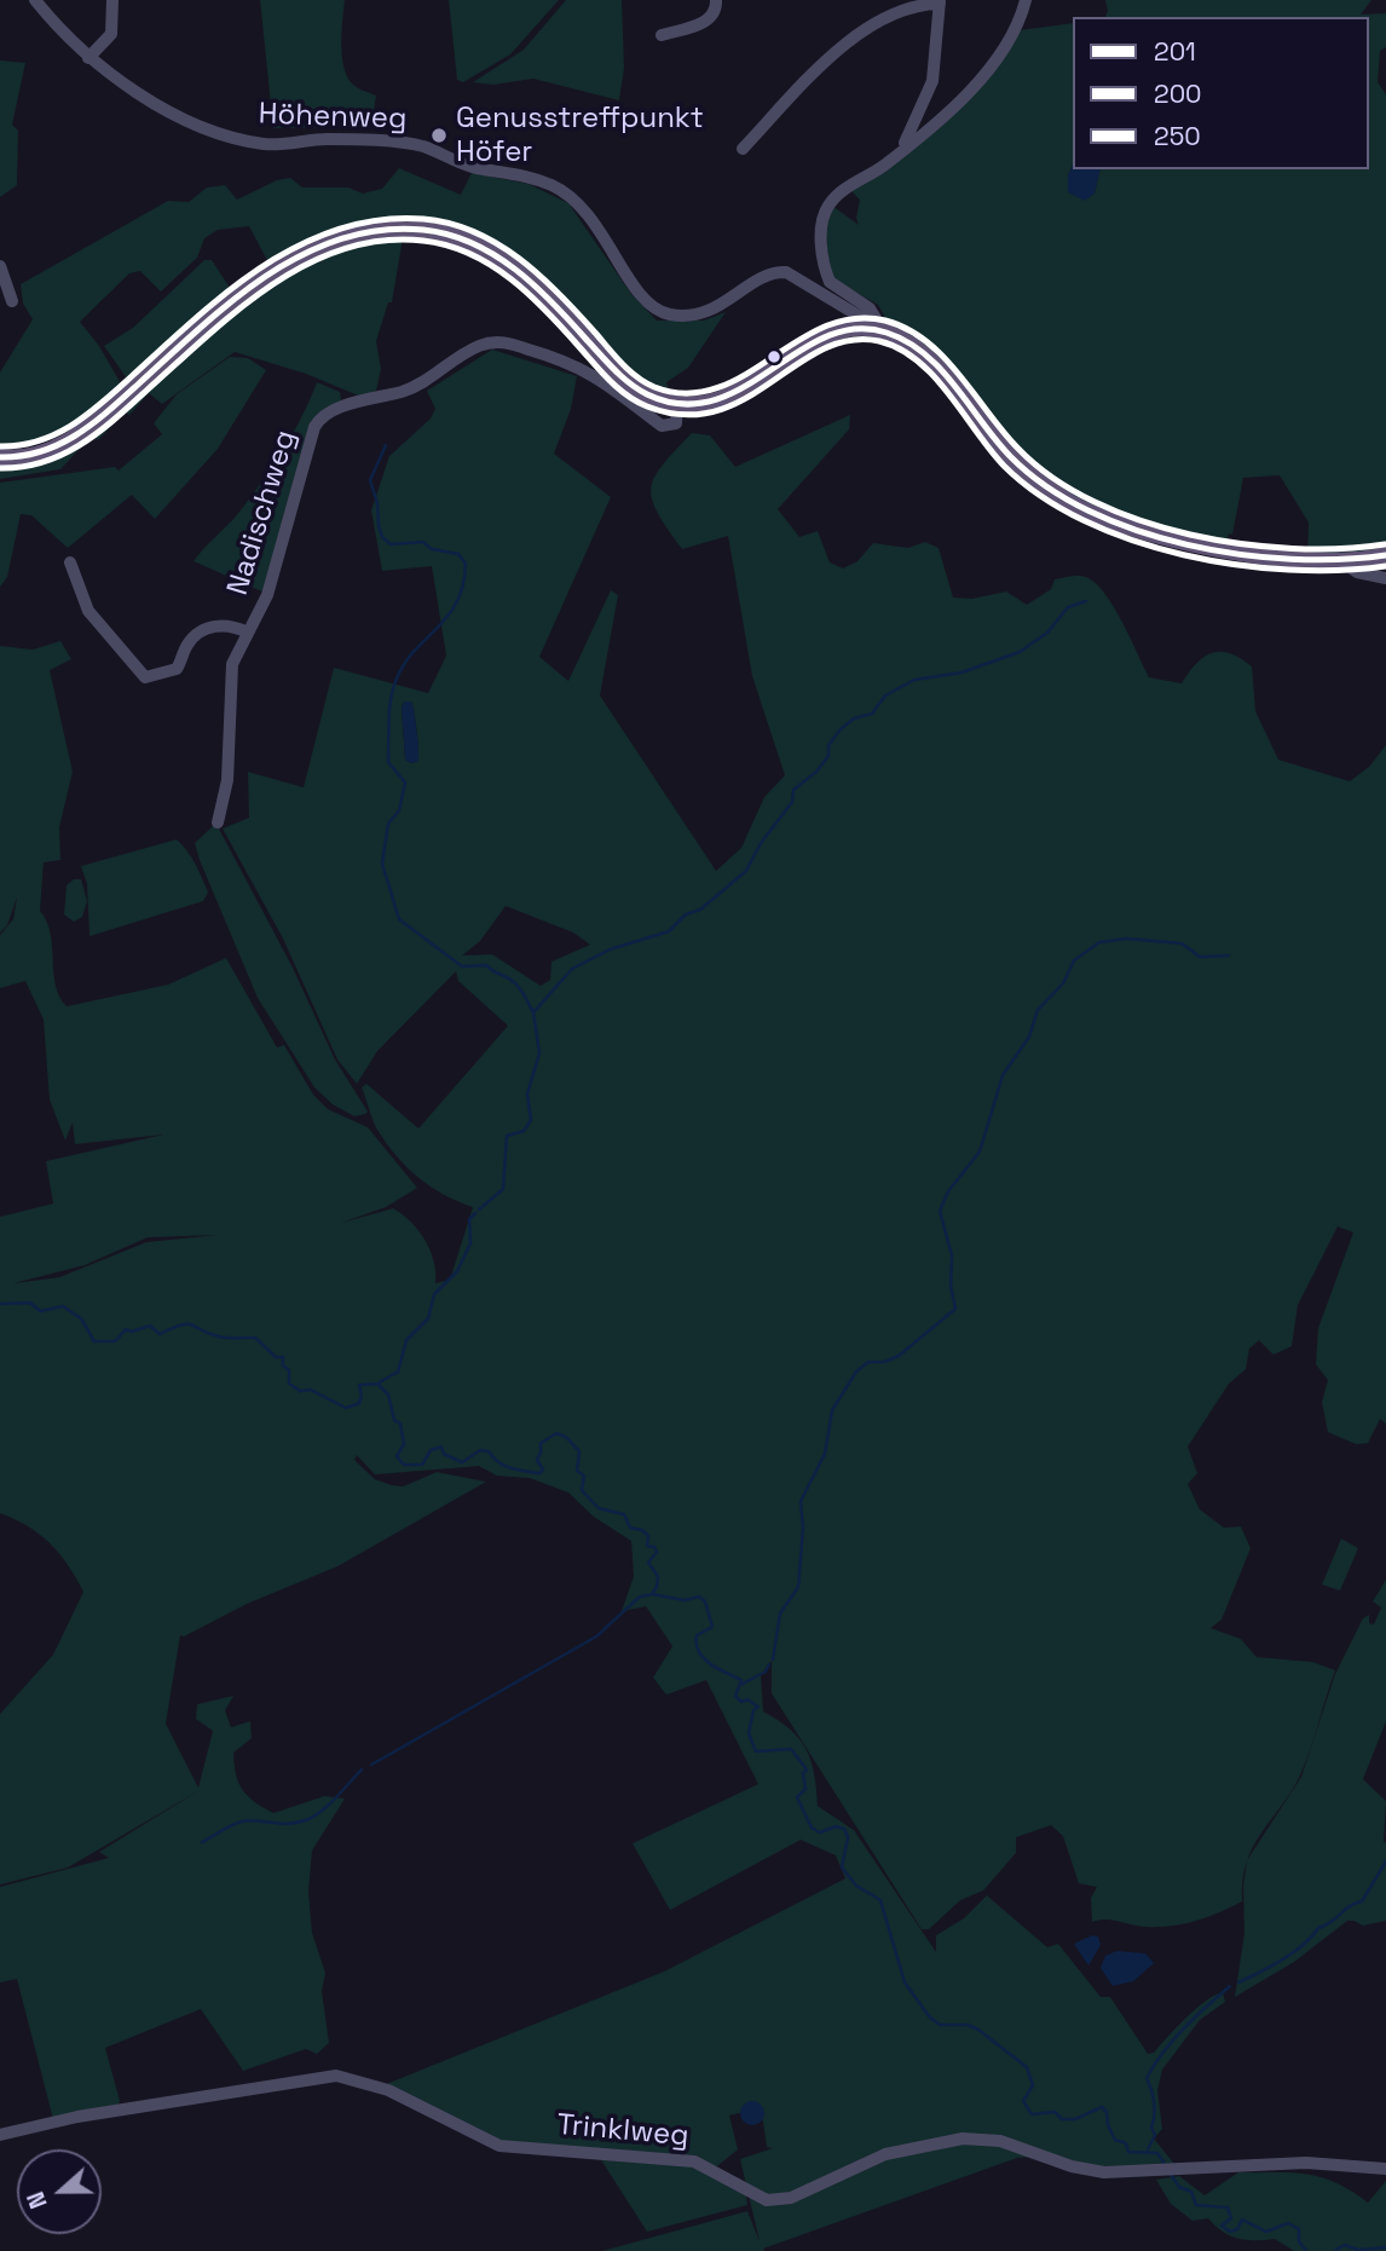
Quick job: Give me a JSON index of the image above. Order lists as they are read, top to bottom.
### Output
{
  "streets": {
    "street": ["Höhenweg", "Nadischweg", "Trinklweg"]
  },
  "places": ["Genusstreffpunkt Höfer"],
  "lines": ["transit line 250", "transit line 201", "transit line 200"],
  "legend": ["201", "200", "250"],
  "north": "left"
}
